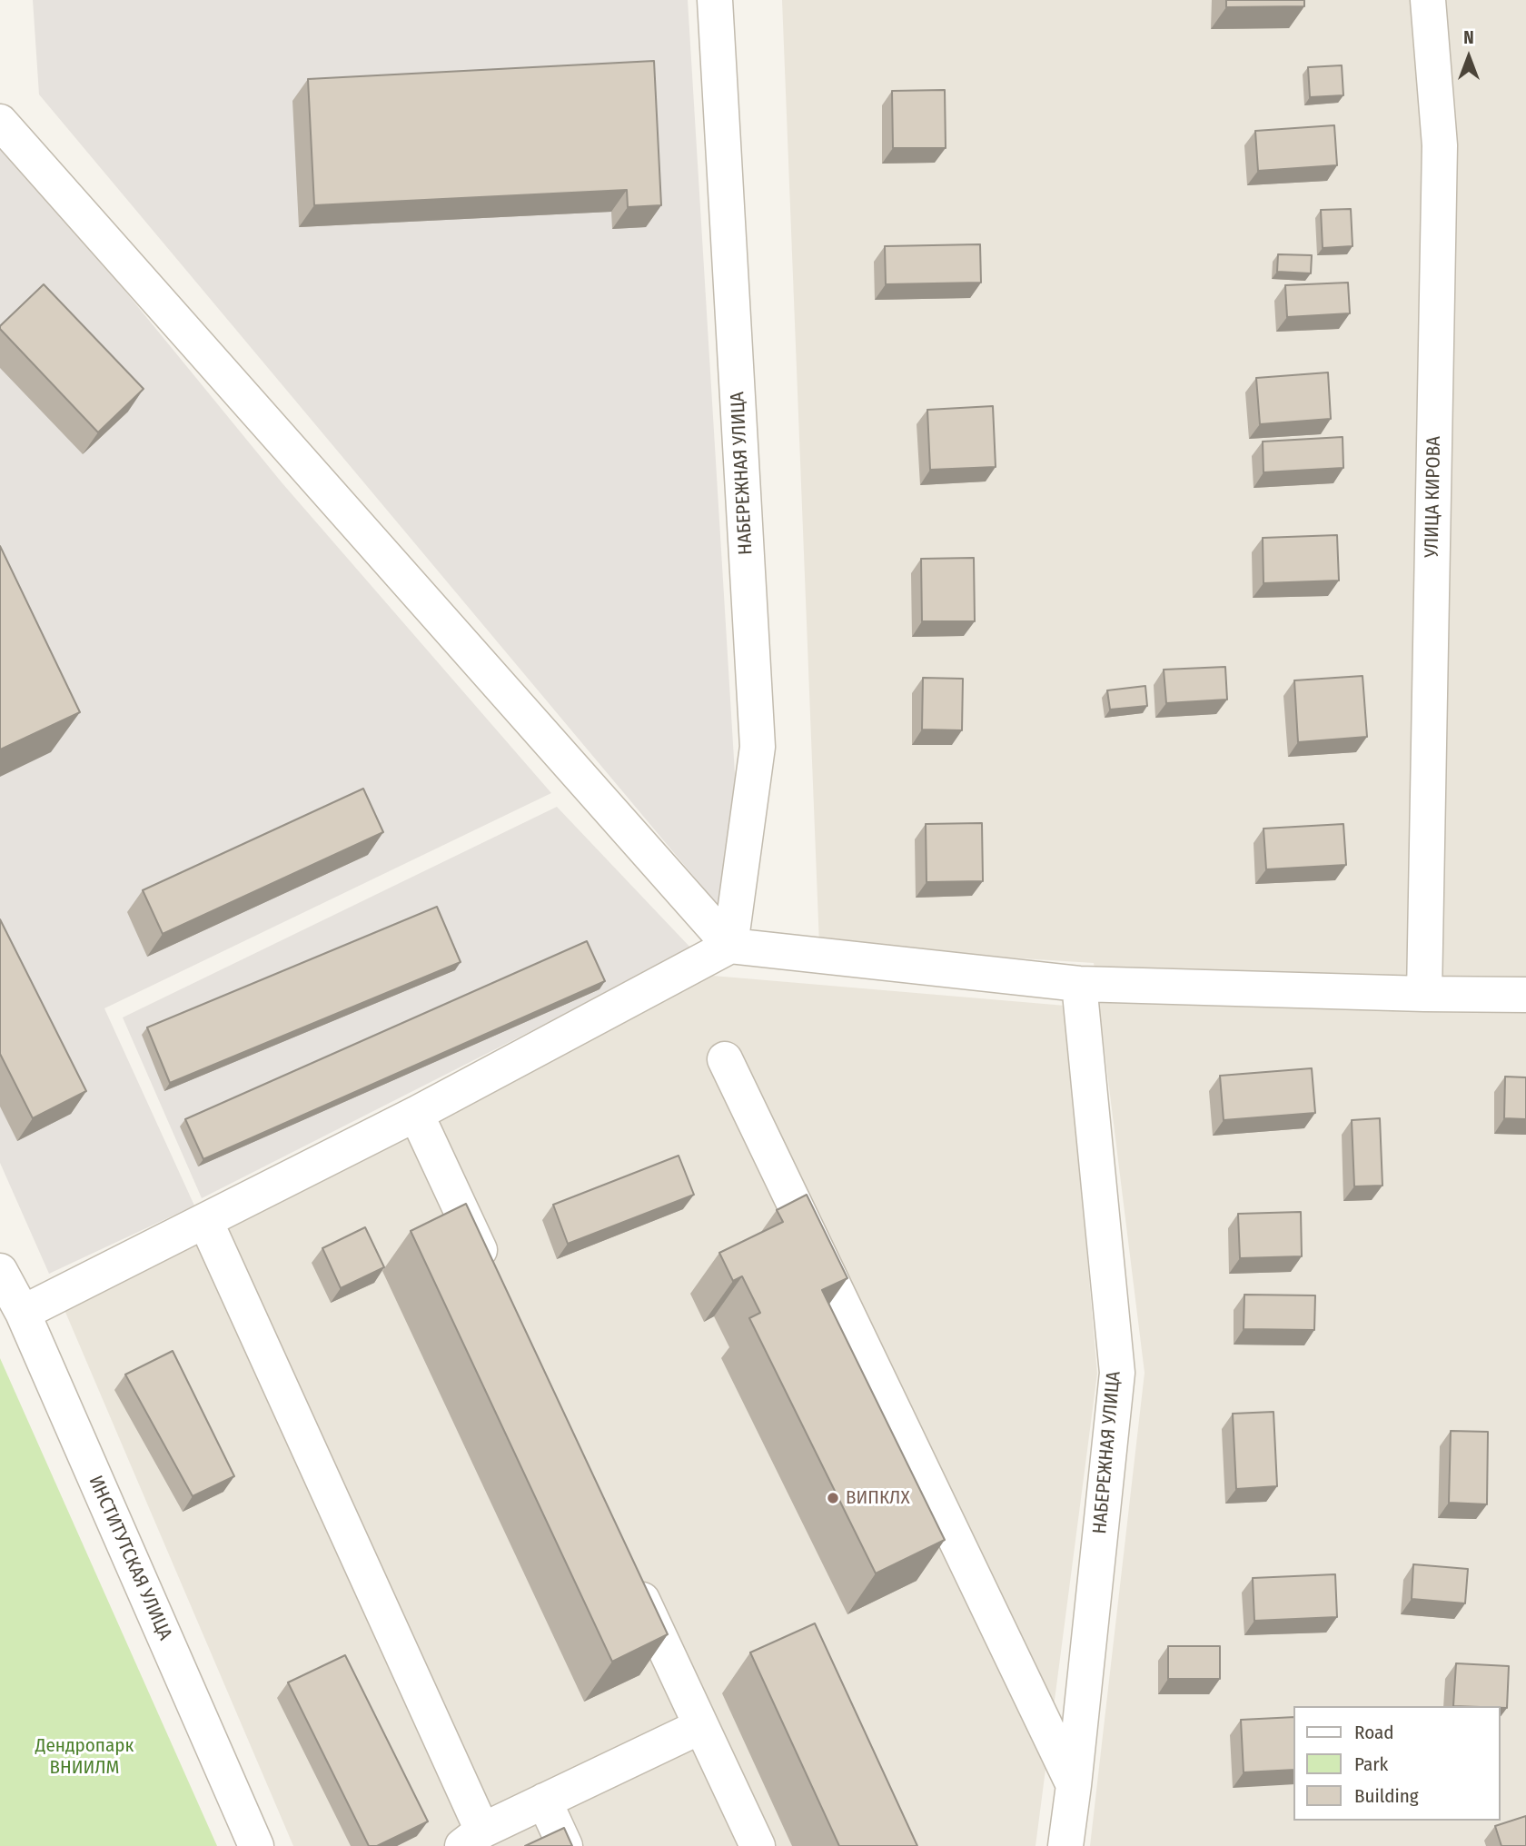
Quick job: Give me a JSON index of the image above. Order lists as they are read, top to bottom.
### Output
{
  "streets": {
    "street": ["НАБЕРЕЖНАЯ УЛИЦА", "УЛИЦА КИРОВА", "ИНСТИТУТСКАЯ УЛИЦА"]
  },
  "parks": ["Дендропарк ВНИИЛМ"],
  "places": ["ВИПКЛХ"],
  "legend": ["Road", "Park", "Building"],
  "north": "top"
}
